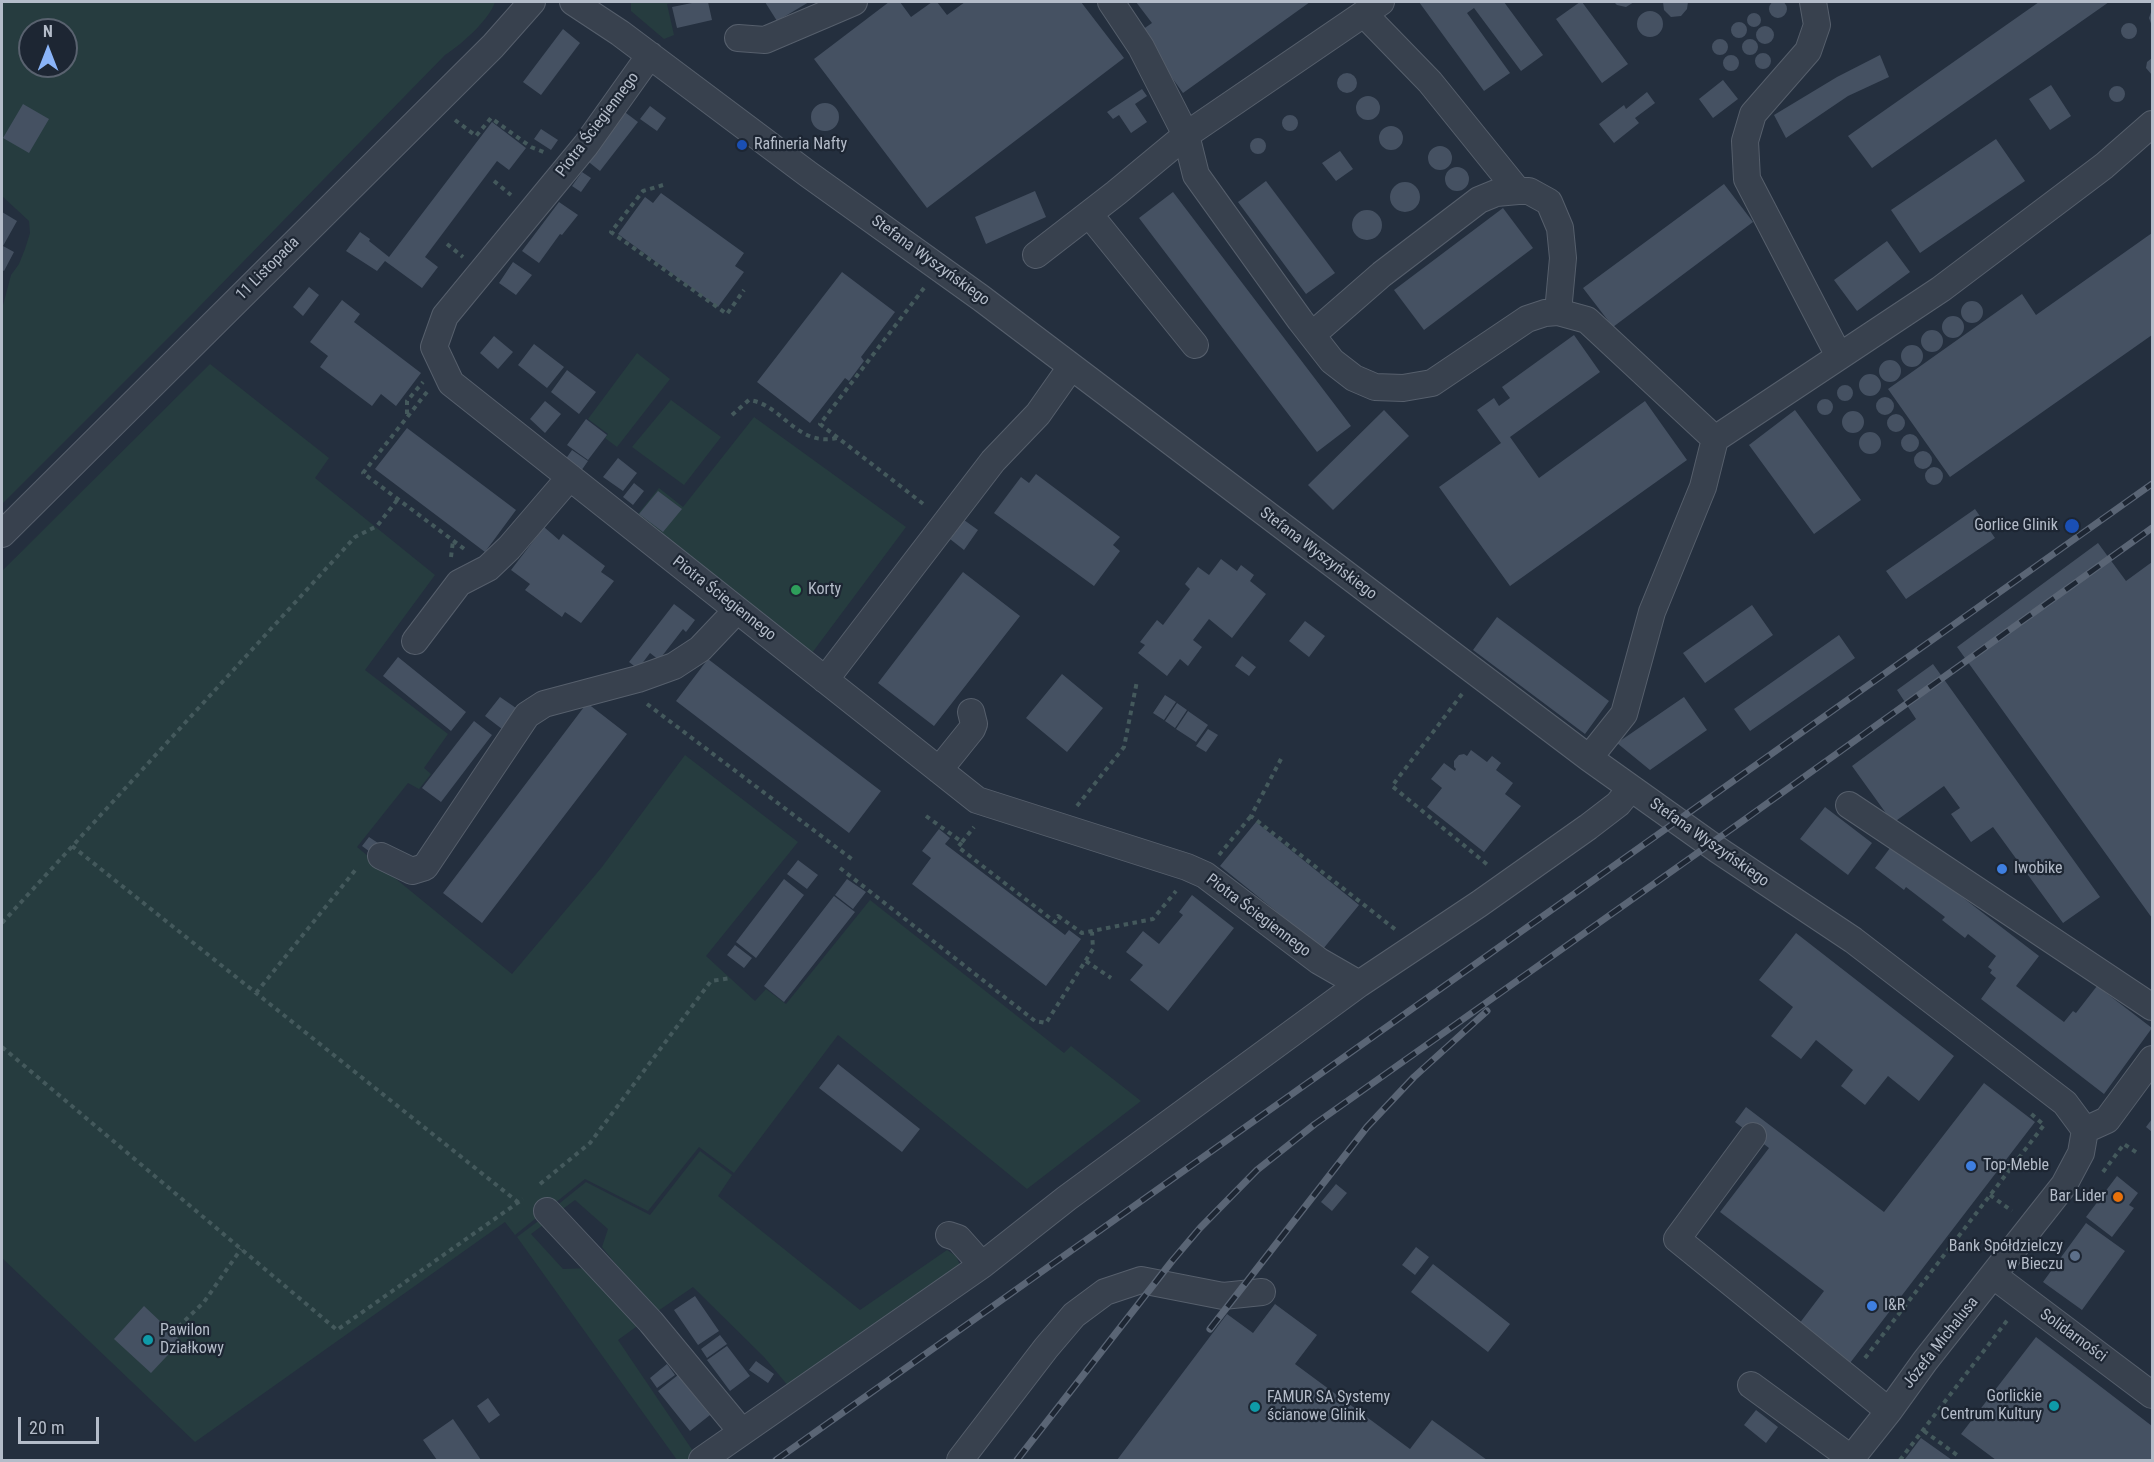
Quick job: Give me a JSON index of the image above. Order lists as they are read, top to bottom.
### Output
{
  "streets": {
    "street": [
      "Piotra Ściegiennego",
      "Stefana Wyszyńskiego",
      "11 Listopada",
      "Solidarności",
      "Józefa Michalusa"
    ]
  },
  "crossings": [
    ["Piotra Ściegiennego", "Stefana Wyszyńskiego"],
    ["Stefana Wyszyńskiego", "Józefa Michalusa"],
    ["Solidarności", "Józefa Michalusa"]
  ],
  "places": [
    "Rafineria Nafty",
    "Gorlice Glinik",
    "Korty",
    "Iwobike",
    "Top-Meble",
    "Bar Lider",
    "Bank Spółdzielczy w Bieczu",
    "I&R",
    "Pawilon Działkowy",
    "Gorlickie Centrum Kultury",
    "FAMUR SA Systemy ścianowe Glinik"
  ],
  "scale_bar": "20 m",
  "north": "top"
}
